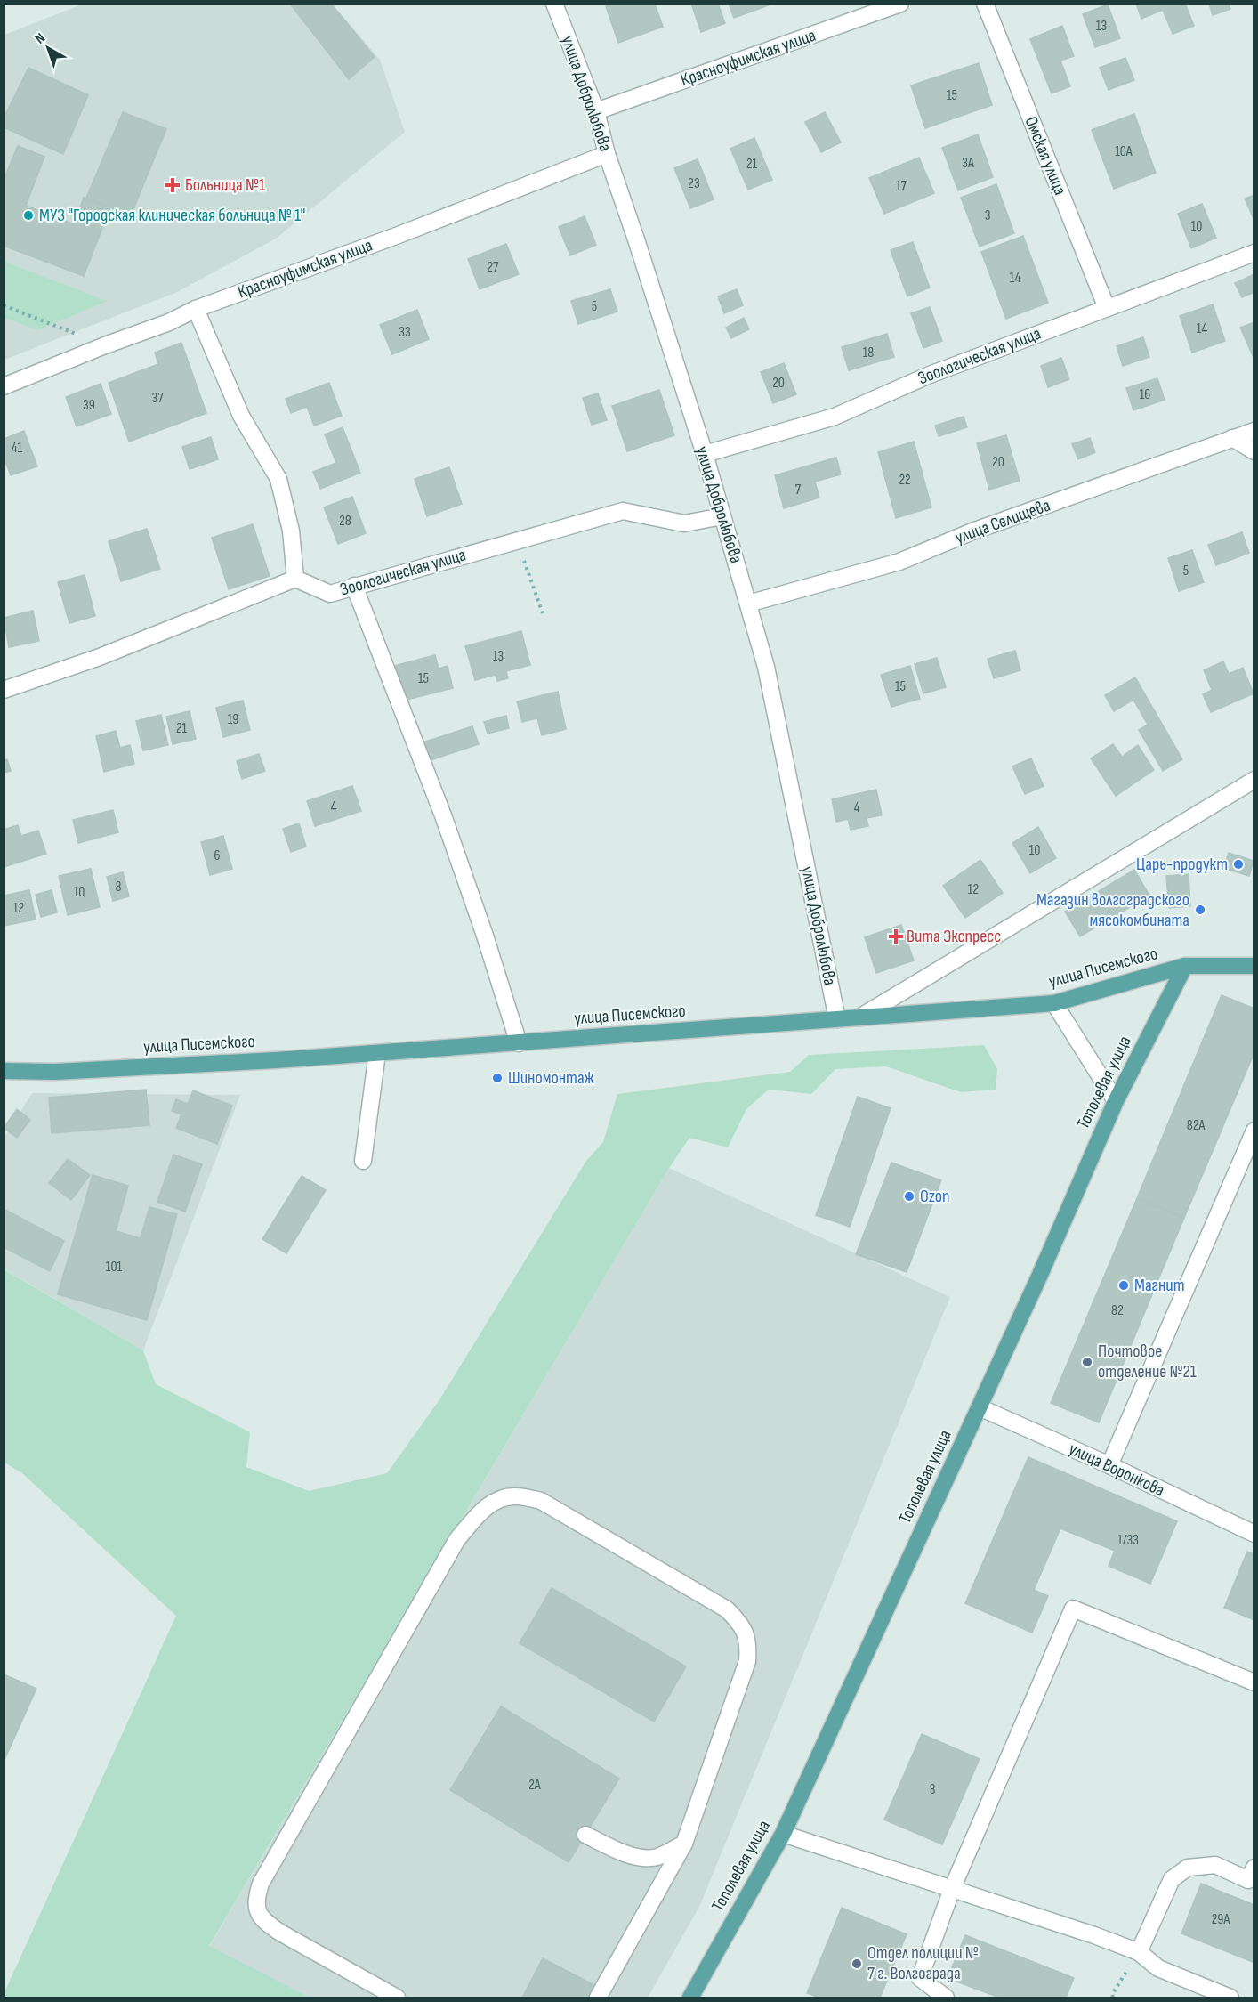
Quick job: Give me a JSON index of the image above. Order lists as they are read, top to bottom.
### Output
{
  "streets": {
    "main road": ["улица Писемского", "Тополевая улица"],
    "street": [
      "Красноуфимская улица",
      "улица Добролюбова",
      "Омская улица",
      "Зоологическая улица",
      "улица Селищева",
      "улица Воронкова"
    ]
  },
  "crossings": [
    ["Красноуфимская улица", "улица Добролюбова"],
    ["улица Добролюбова", "Зоологическая улица"],
    ["улица Добролюбова", "улица Селищева"],
    ["улица Добролюбова", "улица Писемского"],
    ["Омская улица", "Зоологическая улица"],
    ["улица Писемского", "Тополевая улица"],
    ["Тополевая улица", "улица Воронкова"]
  ],
  "places": {
    "health": ["Больница №1", "Вита Экспресс"],
    "other": [
      "МУЗ \"Городская клиническая больница № 1\"",
      "Царь-продукт",
      "Магазин волгоградского мясокомбината",
      "Шиномонтаж",
      "Ozon",
      "Магнит",
      "Почтовое отделение №21",
      "Отдел полиции № 7 г. Волгограда"
    ]
  },
  "house_numbers": [
    "13",
    "15",
    "10А",
    "3А",
    "21",
    "23",
    "17",
    "3",
    "10",
    "27",
    "14",
    "5",
    "14",
    "33",
    "18",
    "20",
    "16",
    "37",
    "39",
    "41",
    "20",
    "22",
    "7",
    "28",
    "5",
    "13",
    "15",
    "15",
    "19",
    "21",
    "4",
    "4",
    "10",
    "6",
    "8",
    "12",
    "10",
    "12",
    "82А",
    "101",
    "82",
    "1/33",
    "2А",
    "3",
    "29А"
  ],
  "north": "top left"
}
